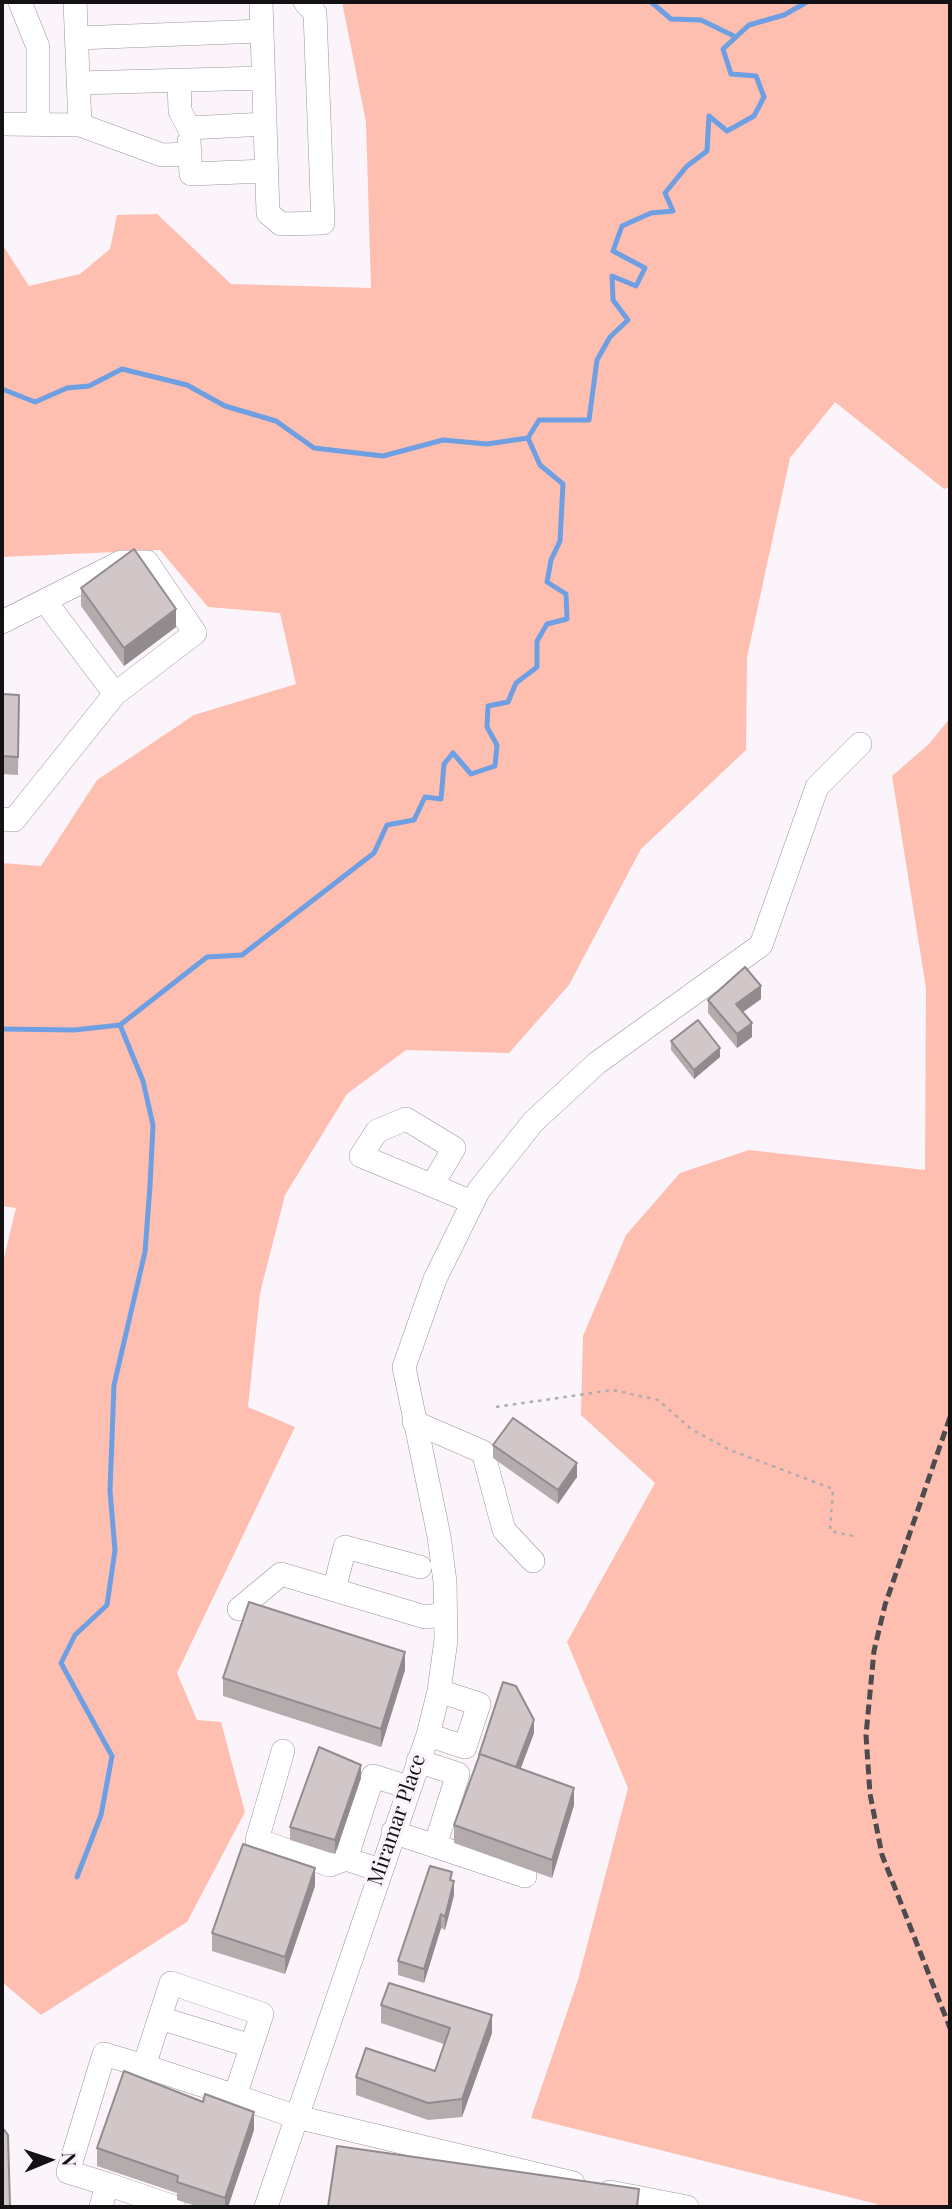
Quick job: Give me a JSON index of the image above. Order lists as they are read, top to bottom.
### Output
{
  "streets": {
    "street": ["Miramar Place"]
  },
  "north": "right"
}
